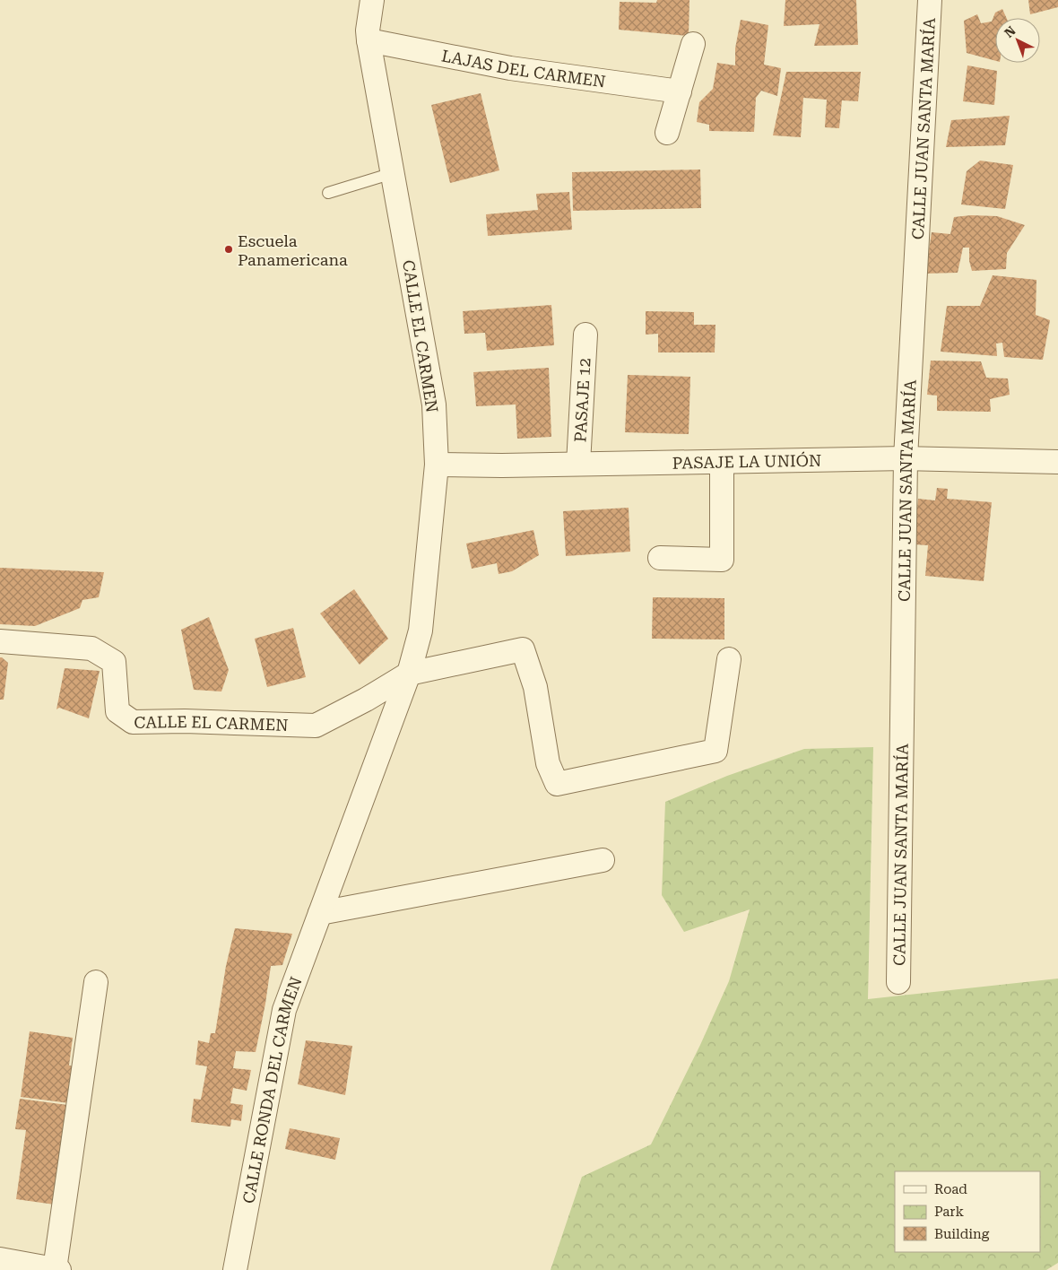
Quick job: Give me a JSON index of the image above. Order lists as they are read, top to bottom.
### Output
{
  "streets": {
    "street": [
      "LAJAS DEL CARMEN",
      "CALLE JUAN SANTA MARÍA",
      "CALLE EL CARMEN",
      "PASAJE 12",
      "PASAJE LA UNIÓN",
      "CALLE RONDA DEL CARMEN"
    ]
  },
  "crossings": [
    ["LAJAS DEL CARMEN", "CALLE EL CARMEN"],
    ["CALLE JUAN SANTA MARÍA", "PASAJE LA UNIÓN"],
    ["CALLE EL CARMEN", "PASAJE LA UNIÓN"],
    ["CALLE EL CARMEN", "CALLE RONDA DEL CARMEN"],
    ["PASAJE 12", "PASAJE LA UNIÓN"]
  ],
  "places": ["Escuela Panamericana"],
  "legend": ["Road", "Park", "Building"],
  "north": "top left"
}
